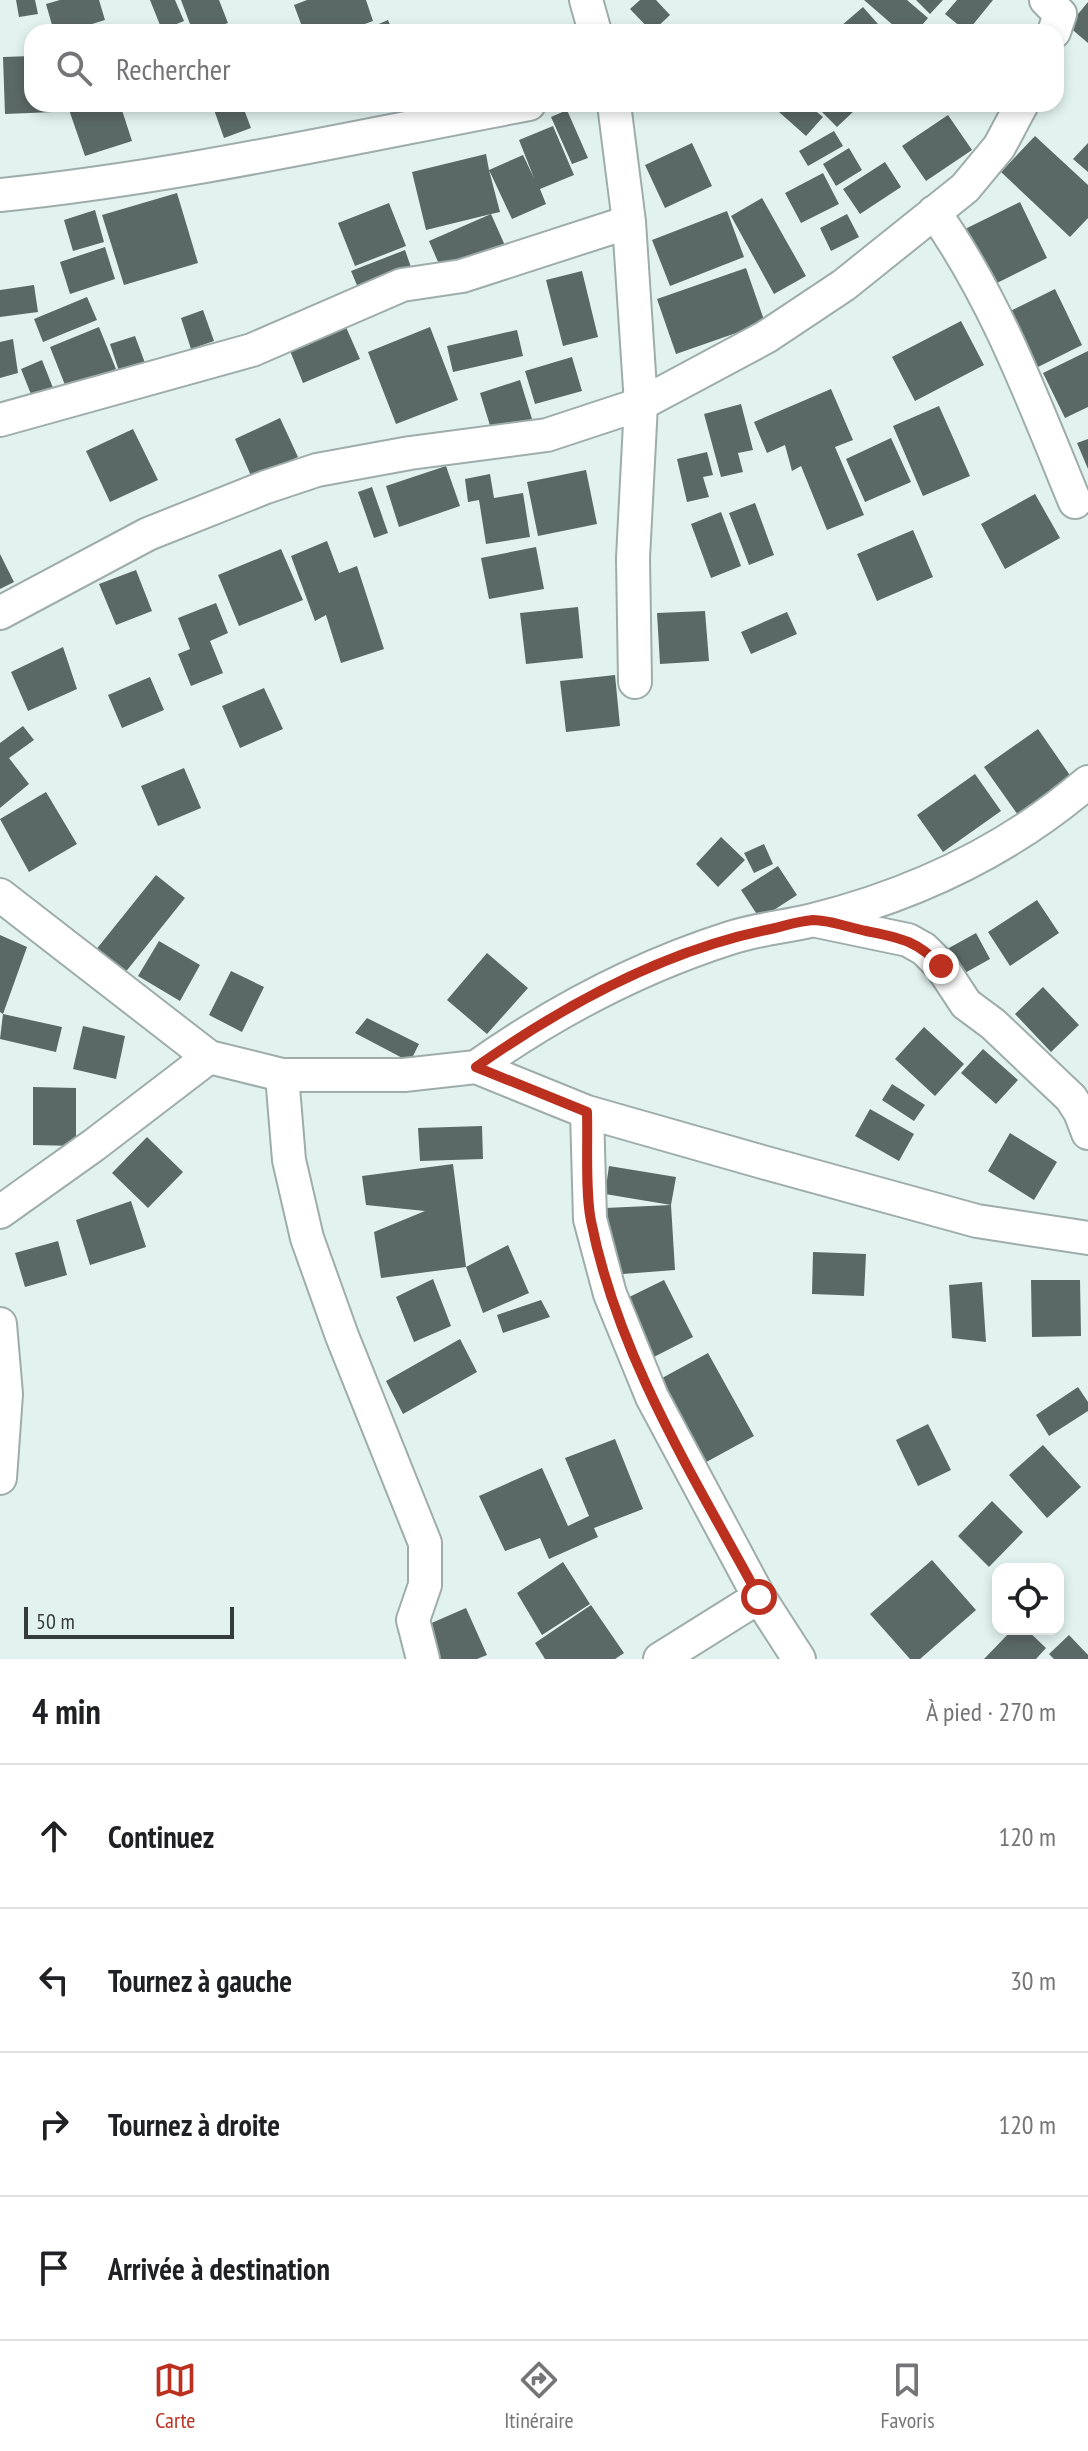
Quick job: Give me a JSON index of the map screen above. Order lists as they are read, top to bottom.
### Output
{
  "scale_bar": "50 m",
  "page": {
    "search": "Rechercher",
    "scale": "50 m",
    "heading": ["4 min", "À pied · 270 m"],
    "list": [
      ["Continuez", "120 m"],
      ["Tournez à gauche", "30 m"],
      ["Tournez à droite", "120 m"],
      "Arrivée à destination"
    ],
    "nav": ["Carte", "Itinéraire", "Favoris"]
  }
}
